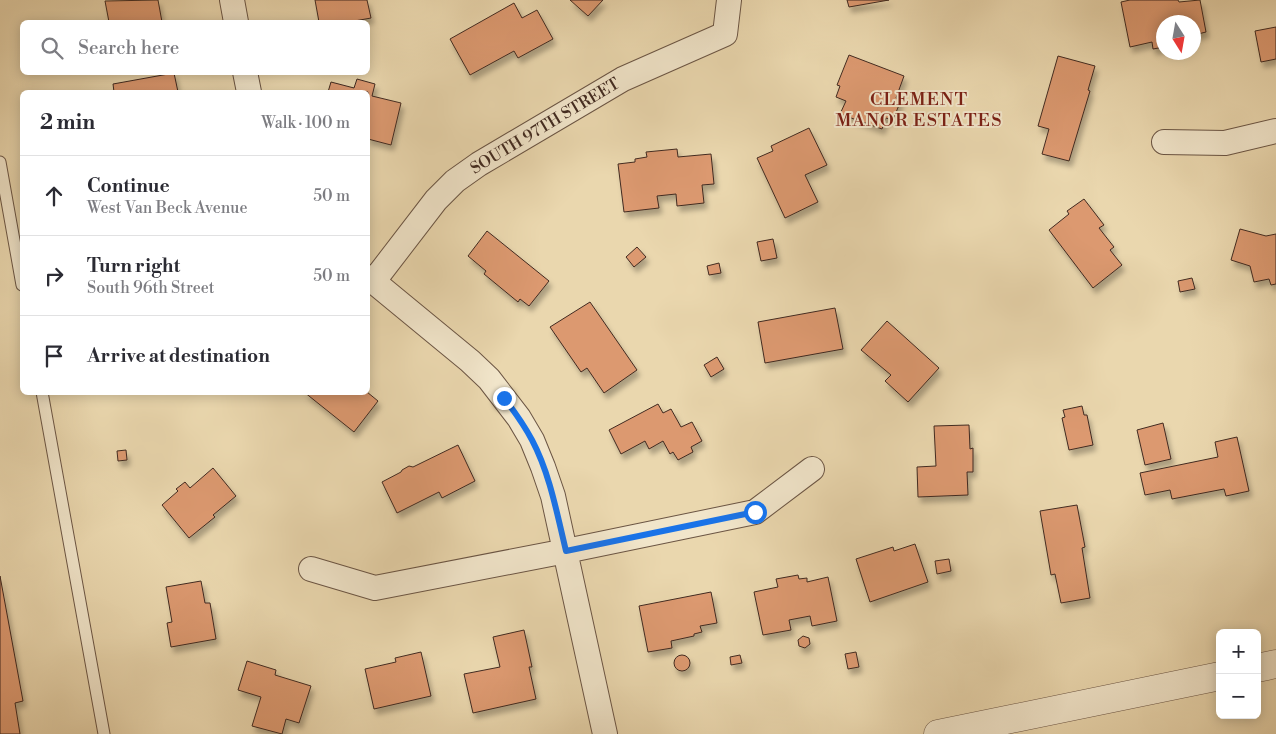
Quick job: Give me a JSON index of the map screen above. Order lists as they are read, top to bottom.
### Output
{
  "streets": {
    "street": ["SOUTH 97TH STREET"]
  },
  "districts": ["CLEMENT MANOR ESTATES"],
  "north": "bottom",
  "page": {
    "search": "Search here",
    "heading": ["2 min", "Walk · 100 m"],
    "list": [
      ["Continue", "West Van Beck Avenue", "50 m"],
      ["Turn right", "South 96th Street", "50 m"],
      "Arrive at destination"
    ],
    "map_buttons": ["+", "−"]
  }
}
